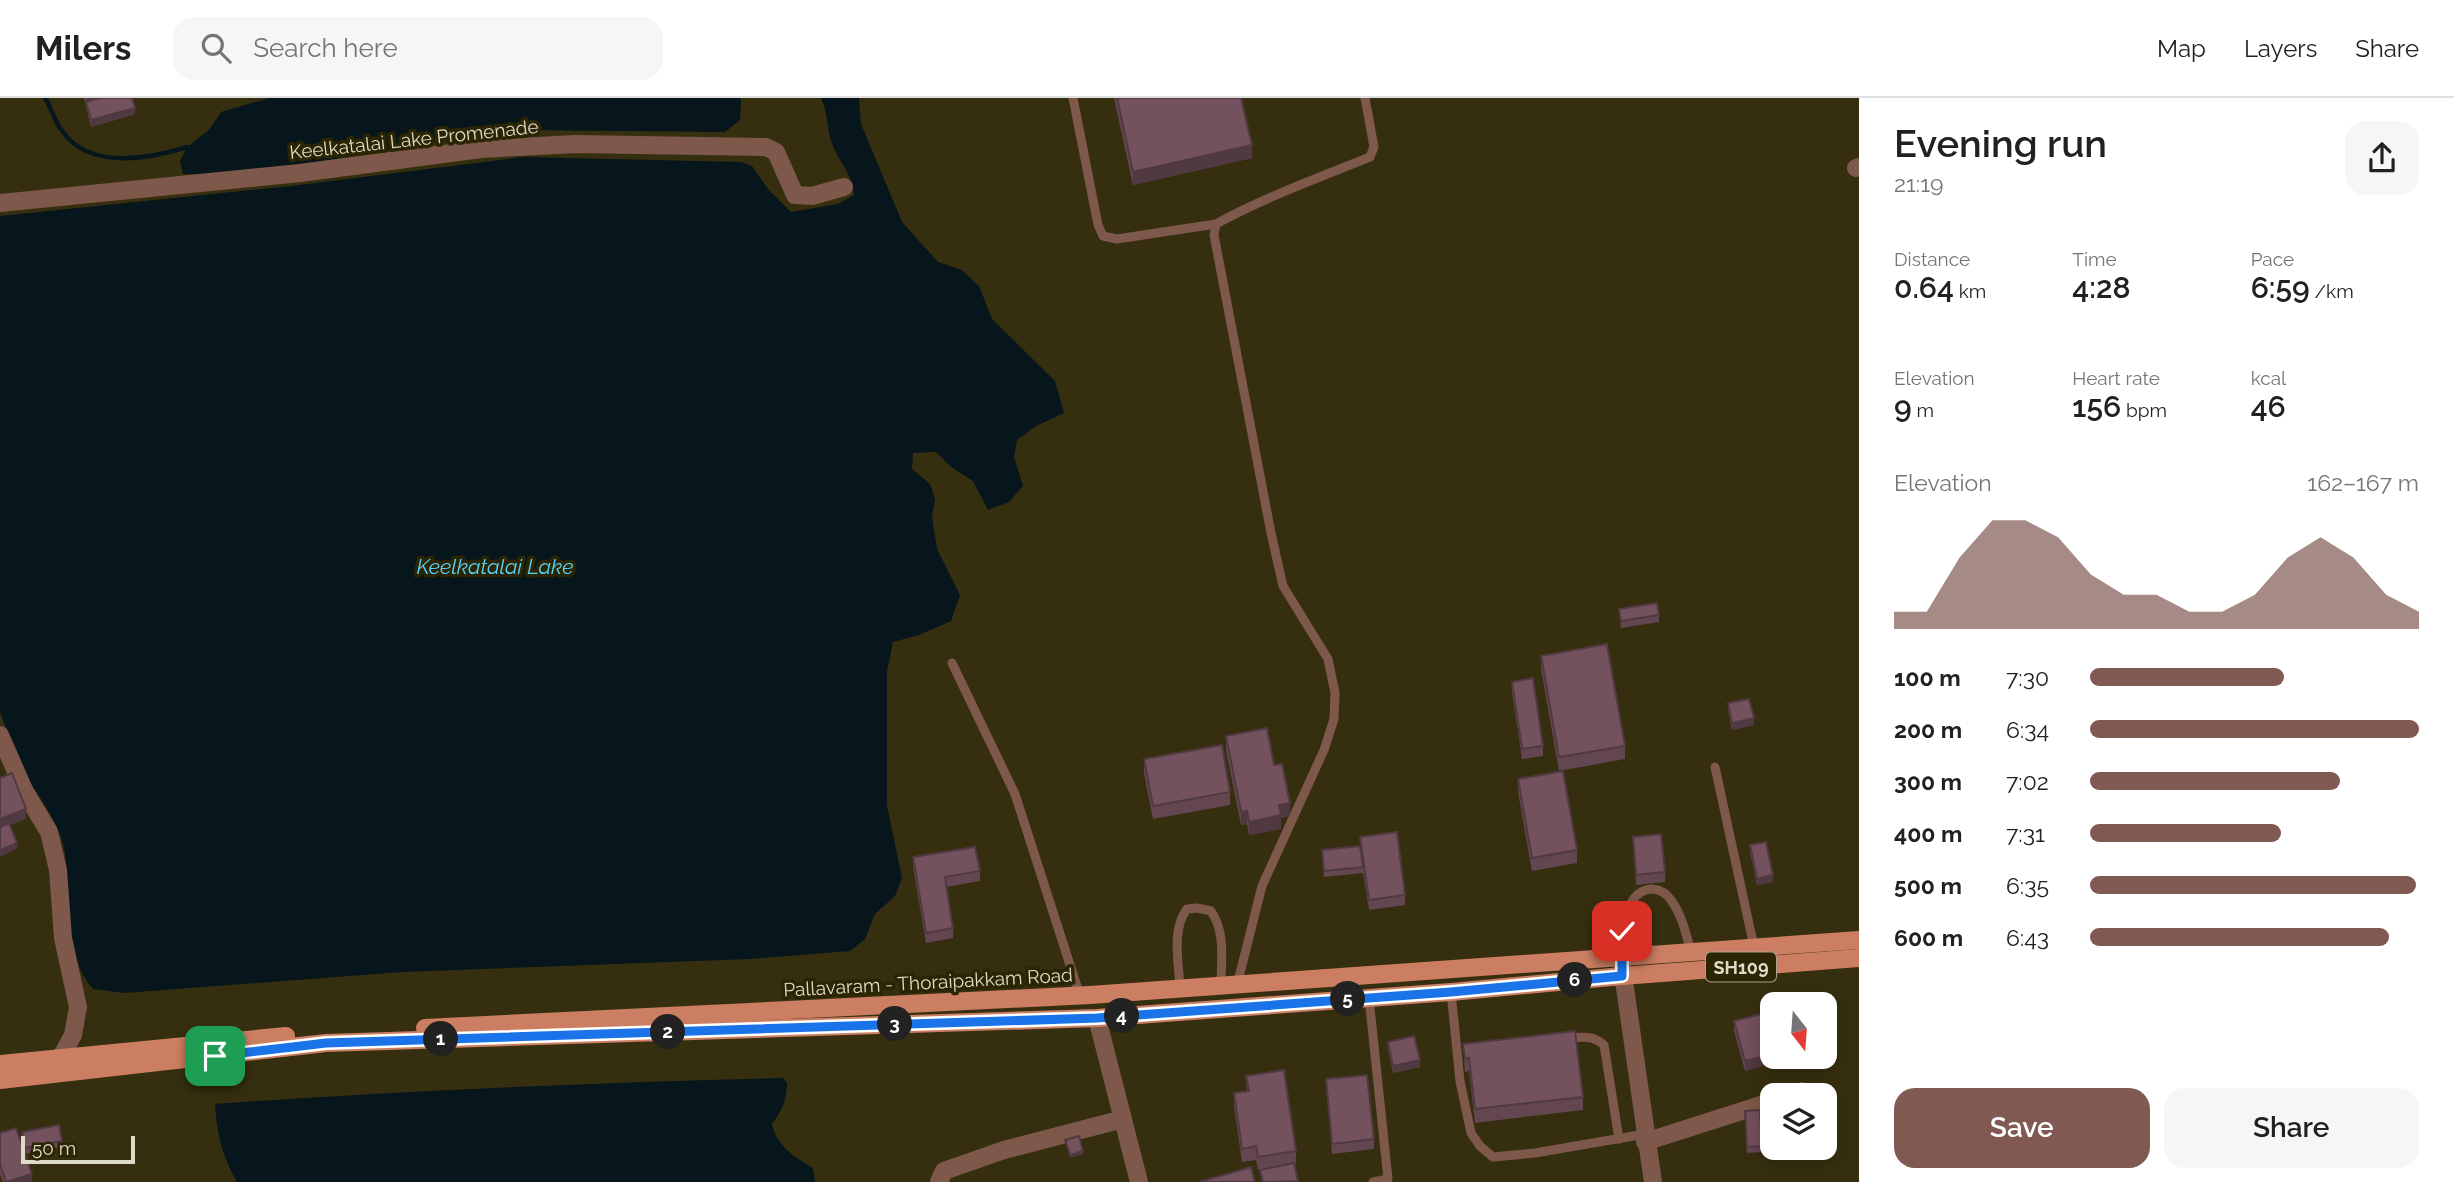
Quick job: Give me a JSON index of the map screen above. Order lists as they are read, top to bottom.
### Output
{
  "streets": {
    "main road": ["SH109", "Pallavaram - Thoraipakkam Road"],
    "street": ["Keelkatalai Lake Promenade"]
  },
  "water": ["Keelkatalai Lake"],
  "scale_bar": "50 m",
  "north": "bottom",
  "page": {
    "header": "Milers",
    "search": "Search here",
    "nav": ["Map", "Layers", "Share"],
    "heading": ["Evening run", "21:19"],
    "stats": [
      ["Distance", "0.64 km"],
      ["Time", "4:28"],
      ["Pace", "6:59 /km"],
      ["Elevation", "9 m"],
      ["Heart rate", "156 bpm"],
      ["kcal", "46"]
    ],
    "chart": ["Elevation", "162–167 m"],
    "list": [
      {
        "name": "100 m",
        "note": "7:30"
      },
      {
        "name": "200 m",
        "note": "6:34"
      },
      {
        "name": "300 m",
        "note": "7:02"
      },
      {
        "name": "400 m",
        "note": "7:31"
      },
      {
        "name": "500 m",
        "note": "6:35"
      },
      {
        "name": "600 m",
        "note": "6:43"
      }
    ],
    "pins": [
      "6",
      "5",
      "4",
      "3",
      "2",
      "1"
    ],
    "buttons": ["Save", "Share"],
    "scale": "50 m"
  }
}
